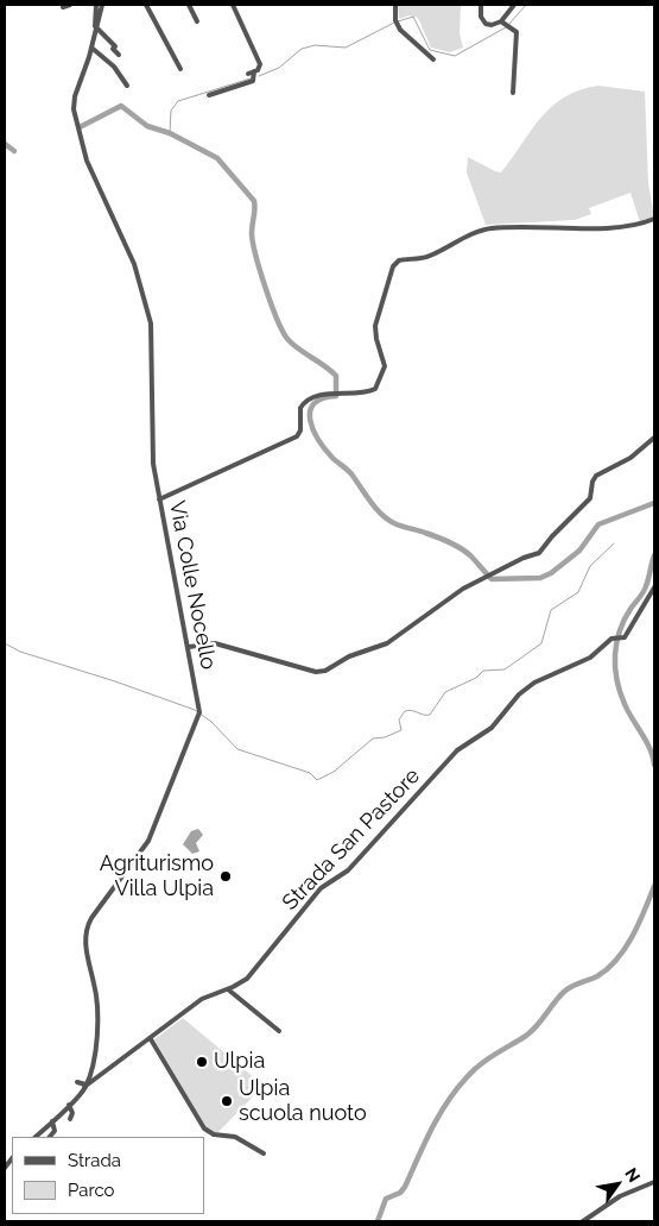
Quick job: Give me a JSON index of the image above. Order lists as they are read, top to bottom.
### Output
{
  "streets": {
    "street": ["Via Colle Nocello", "Strada San Pastore"]
  },
  "crossings": [
    ["Via Colle Nocello", "Strada San Pastore"]
  ],
  "places": ["Agriturismo Villa Ulpia", "Ulpia", "Ulpia scuola nuoto"],
  "legend": ["Strada", "Parco"],
  "north": "top right"
}
